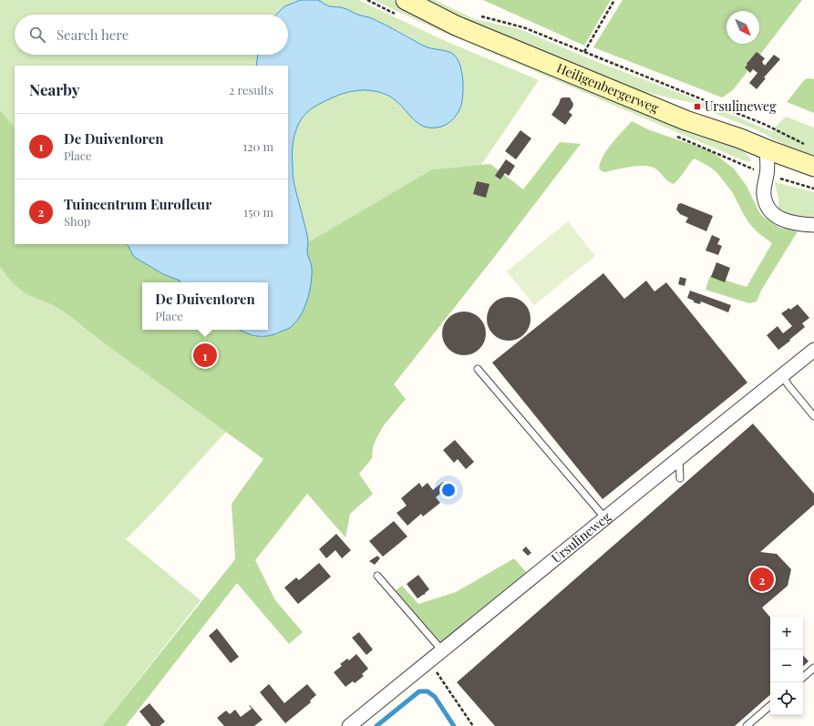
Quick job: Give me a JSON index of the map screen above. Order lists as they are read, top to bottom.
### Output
{
  "streets": {
    "main road": ["Heiligenbergerweg"],
    "street": ["Ursulineweg"]
  },
  "places": {
    "transit": ["Ursulineweg"]
  },
  "north": "bottom right",
  "page": {
    "search": "Search here",
    "heading": ["Nearby", "2 results"],
    "list": [
      {
        "mark": "1",
        "name": "De Duiventoren",
        "note": "Place",
        "value": "120 m"
      },
      {
        "mark": "2",
        "name": "Tuincentrum Eurofleur",
        "note": "Shop",
        "value": "150 m"
      }
    ],
    "popup": ["De Duiventoren", "Place"],
    "pins": ["1", "2"],
    "map_buttons": ["+", "−"]
  }
}
